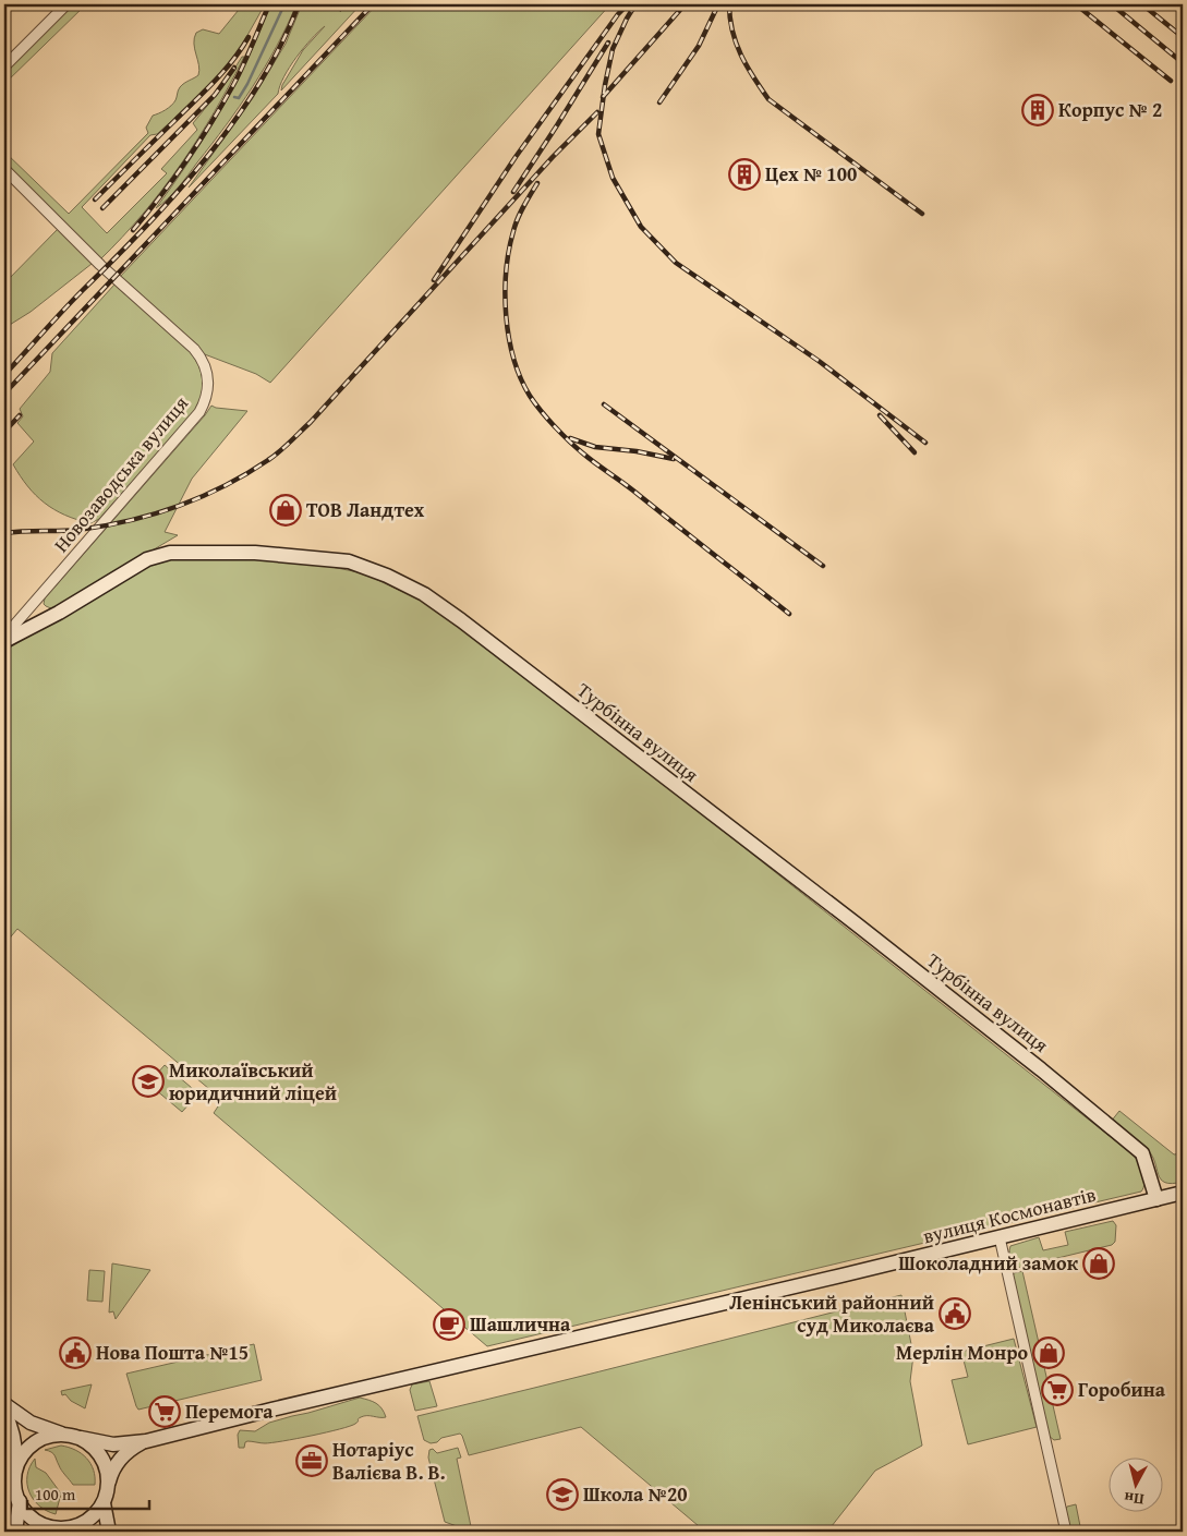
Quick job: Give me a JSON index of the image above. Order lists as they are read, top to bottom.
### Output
{
  "streets": {
    "main road": ["Турбінна вулиця", "вулиця Космонавтів"],
    "street": ["Новозаводська вулиця"]
  },
  "crossings": [
    ["Новозаводська вулиця", "Турбінна вулиця"],
    ["Турбінна вулиця", "вулиця Космонавтів"]
  ],
  "places": {
    "building": ["Корпус № 2", "Цех № 100"],
    "shop": ["ТОВ Ландтех", "Шоколадний замок", "Мерлін Монро"],
    "school or university": ["Миколаївський юридичний ліцей", "Школа №20"],
    "public building": ["Ленінський районний суд Миколаєва", "Нова Пошта №15"],
    "cafe": ["Шашлична"],
    "supermarket": ["Горобина", "Перемога"],
    "office": ["Нотаріус Валієва В. В."]
  },
  "scale_bar": "100 m",
  "north": "bottom"
}
